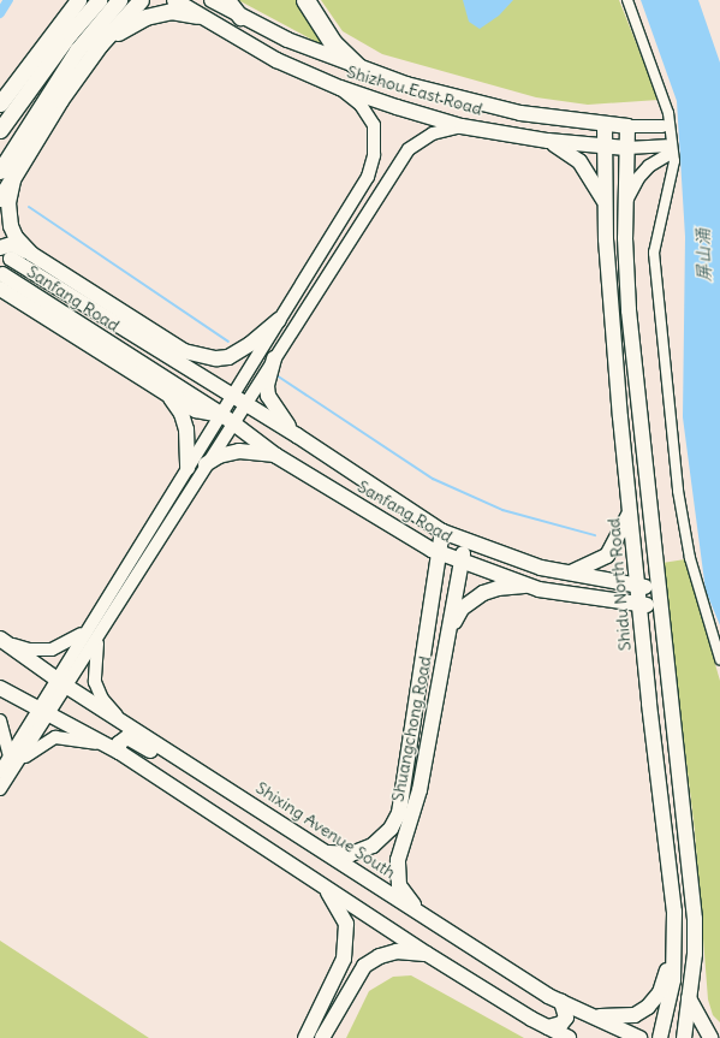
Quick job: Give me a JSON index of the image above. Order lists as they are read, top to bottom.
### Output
{
  "streets": {
    "main road": [
      "Shizhou East Road",
      "Sanfang Road",
      "Shidu North Road",
      "Shuangchong Road",
      "Shixing Avenue South"
    ]
  },
  "crossings": [
    ["Shizhou East Road", "Shidu North Road"],
    ["Sanfang Road", "Shidu North Road"],
    ["Sanfang Road", "Shuangchong Road"],
    ["Shuangchong Road", "Shixing Avenue South"]
  ],
  "water": ["屏山涌"]
}
